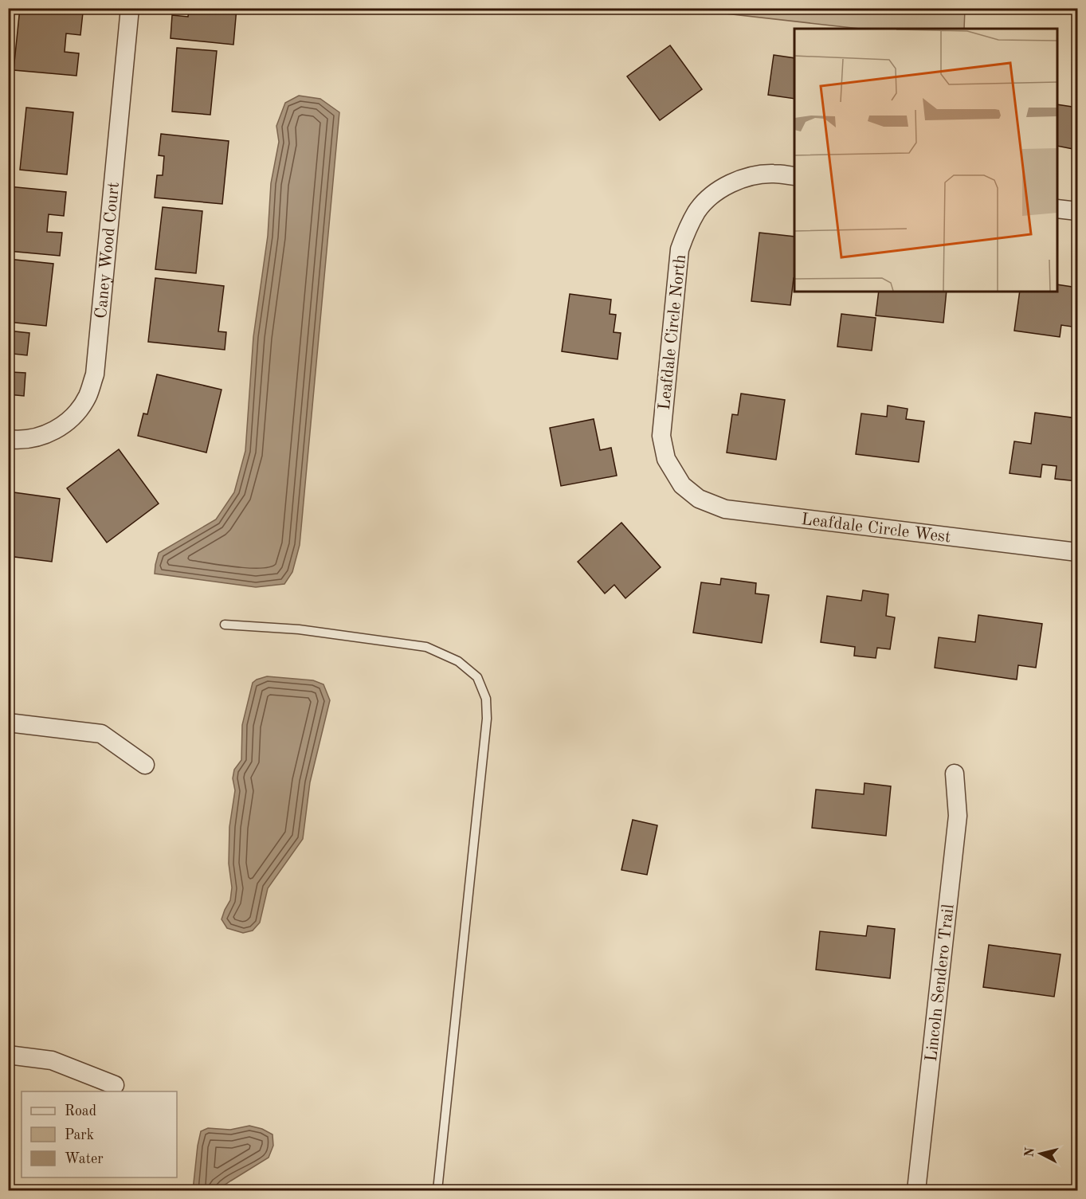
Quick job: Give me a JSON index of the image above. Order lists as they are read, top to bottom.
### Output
{
  "streets": {
    "street": [
      "Caney Wood Court",
      "Leafdale Circle North",
      "Leafdale Circle West",
      "Lincoln Sendero Trail"
    ]
  },
  "crossings": [
    ["Leafdale Circle North", "Leafdale Circle West"]
  ],
  "legend": ["Road", "Park", "Water"],
  "north": "left"
}
